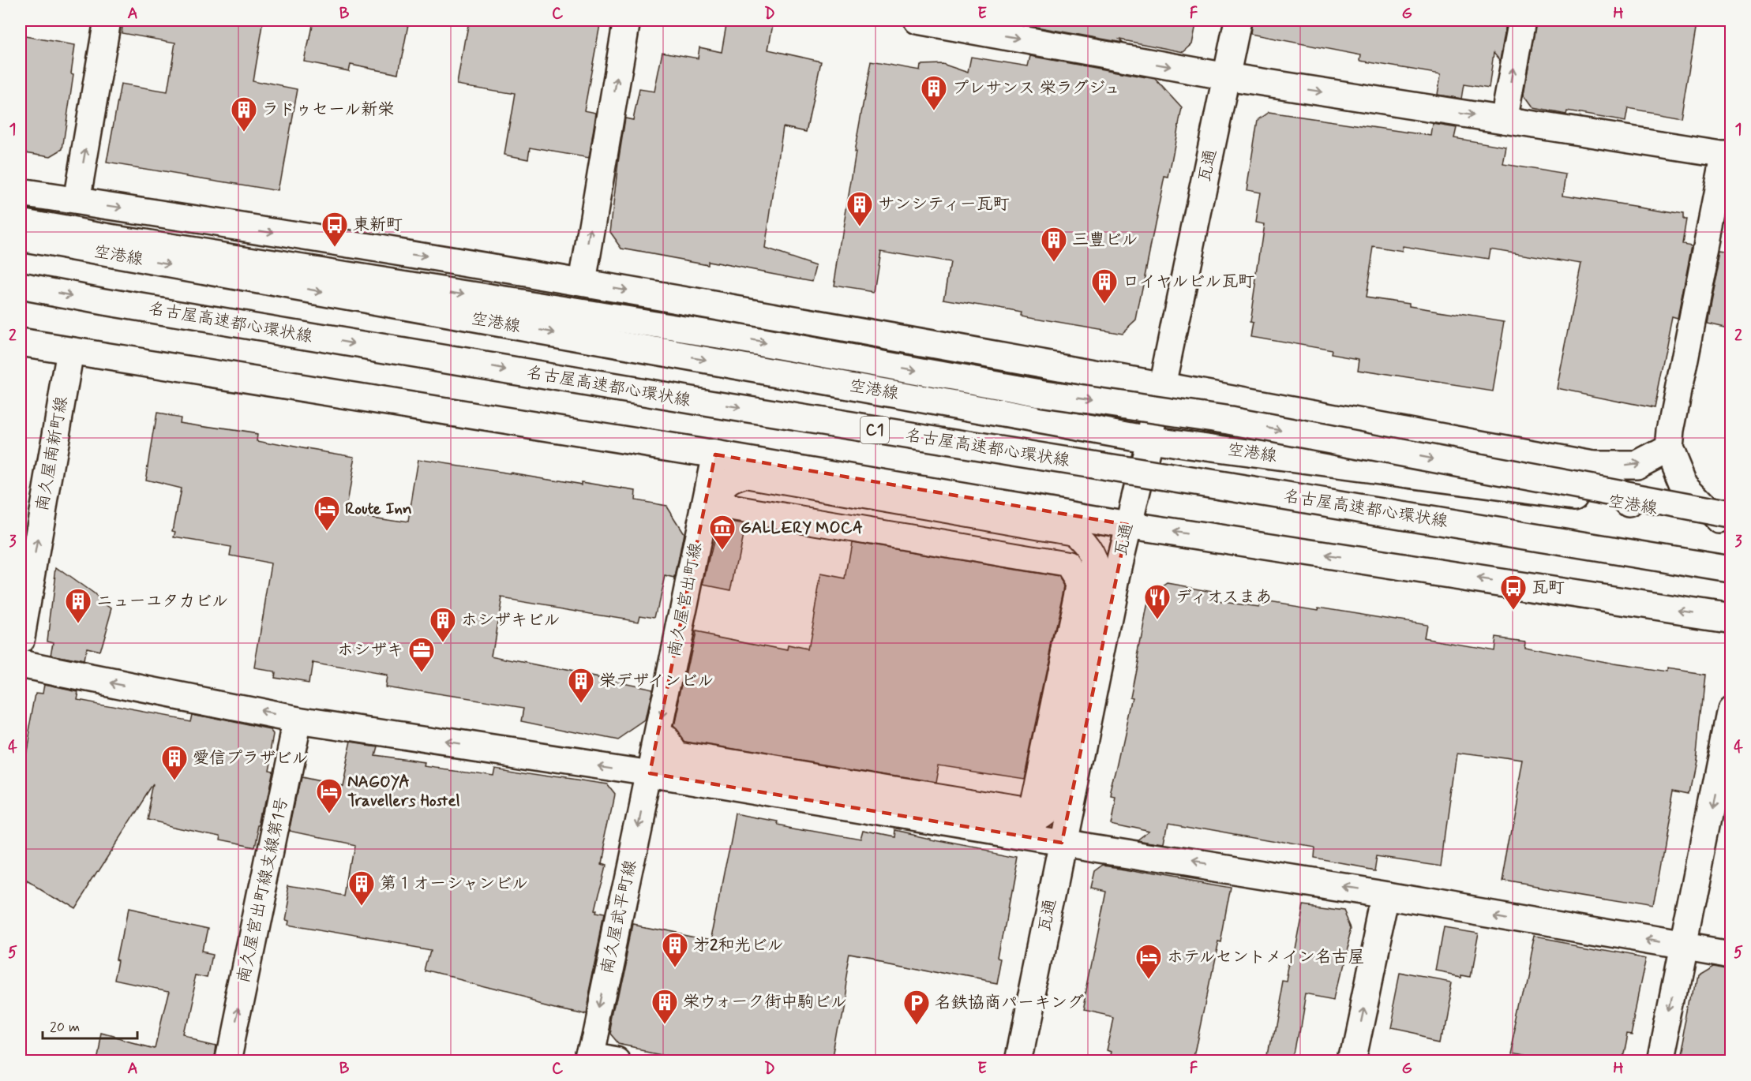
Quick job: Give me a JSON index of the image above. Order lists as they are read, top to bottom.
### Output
{
  "streets": {
    "main road": [
      "瓦通",
      "空港線",
      "名古屋高速都心環状線",
      "C1",
      "南久屋南新町線",
      "南久屋宮出町線",
      "南久屋宮出町線支線第1号",
      "南久屋武平町線"
    ]
  },
  "crossings": [
    ["瓦通", "空港線"],
    ["南久屋宮出町線", "南久屋武平町線"]
  ],
  "one_way": [
    "南久屋南新町線",
    "南久屋宮出町線",
    "南久屋宮出町線支線第1号",
    "南久屋武平町線"
  ],
  "places": {
    "building": [
      "プレサンス 栄ラグジュ",
      "ラドゥセール新栄",
      "サンシティー瓦町",
      "三豊ビル",
      "ロイヤルビル瓦町",
      "ニューユタカビル",
      "ホシザキビル",
      "栄デザインビル",
      "愛信プラザビル",
      "第１オーシャンビル",
      "㐧2和光ビル",
      "栄ウォーク街中駒ビル"
    ],
    "bus stop": ["東新町", "瓦町"],
    "hotel": ["Route Inn", "NAGOYA Travellers Hostel", "ホテルセントメイン名古屋"],
    "museum": ["GALLERY MOCA"],
    "restaurant": ["ディオスまあ"],
    "office": ["ホシザキ"],
    "parking": ["名鉄協商パーキング"]
  },
  "scale_bar": "20 m",
  "grid": {
    "columns": [
      "A",
      "B",
      "C",
      "D",
      "E",
      "F",
      "G",
      "H"
    ],
    "rows": [
      "1",
      "2",
      "3",
      "4",
      "5"
    ]
  }
}
